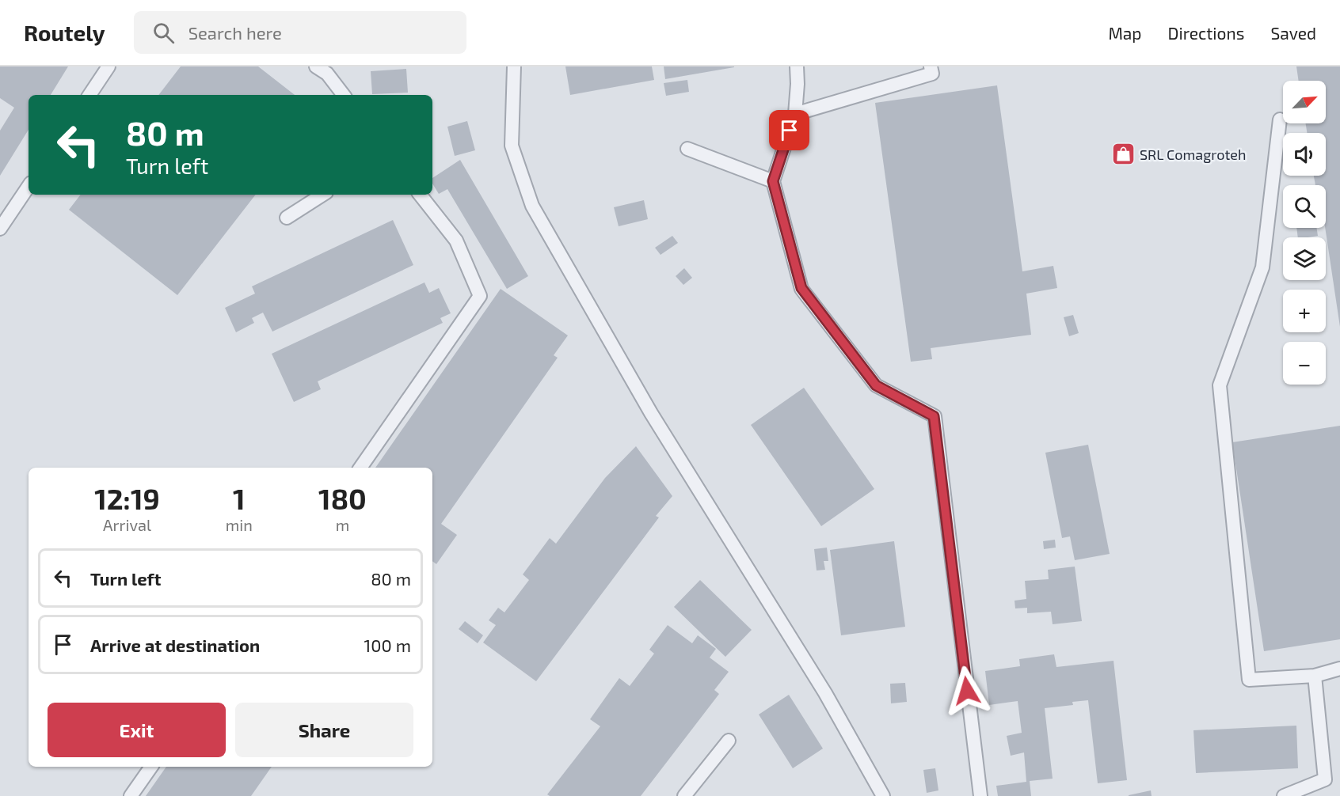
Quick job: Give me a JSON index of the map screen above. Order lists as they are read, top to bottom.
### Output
{
  "places": {
    "shop": ["SRL Comagroteh"]
  },
  "north": "top right",
  "page": {
    "header": "Routely",
    "search": "Search here",
    "nav": ["Map", "Directions", "Saved"],
    "map_buttons": ["+", "−"],
    "turn": ["80 m", "Turn left"],
    "eta": [
      "12:19",
      "Arrival",
      "1",
      "min",
      "180",
      "m"
    ],
    "list": [
      {
        "name": "Turn left",
        "value": "80 m"
      },
      {
        "name": "Arrive at destination",
        "value": "100 m"
      }
    ],
    "buttons": ["Exit", "Share"]
  }
}
